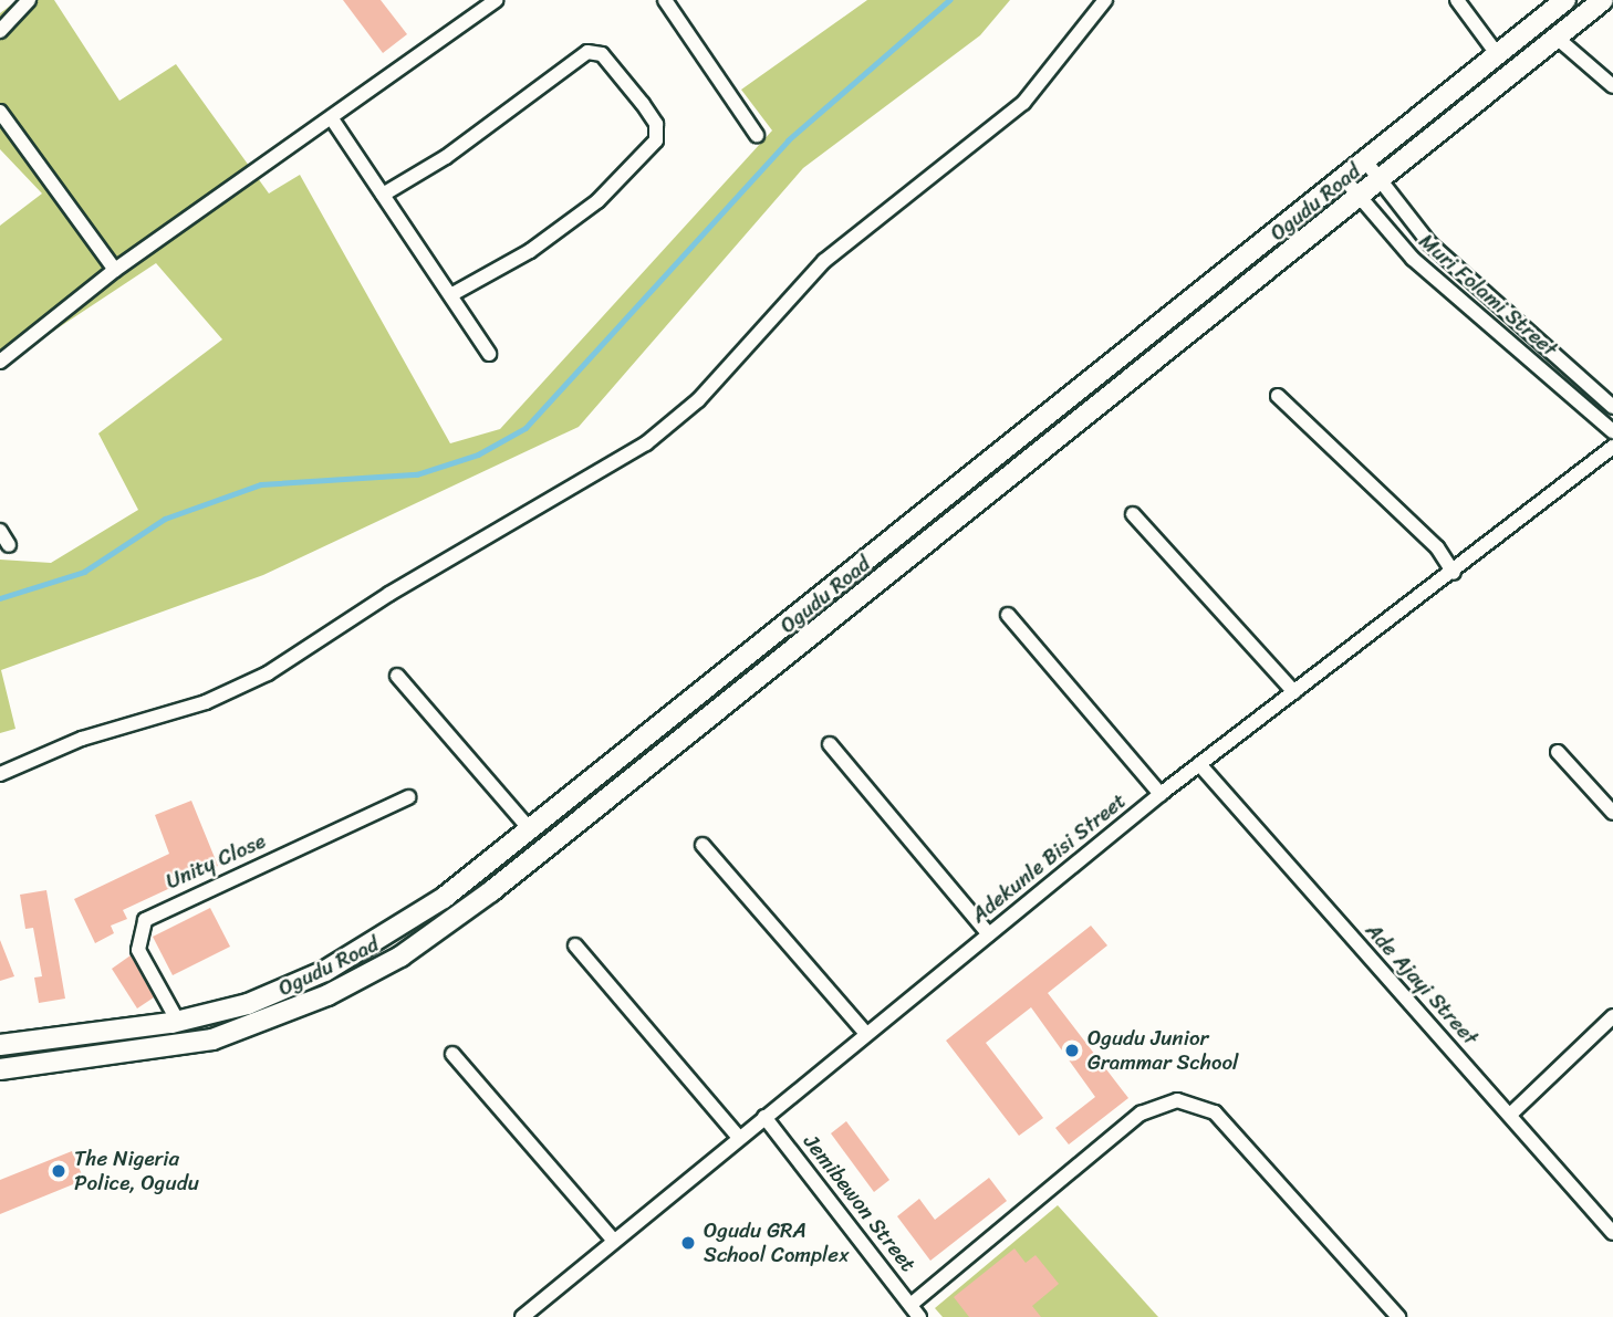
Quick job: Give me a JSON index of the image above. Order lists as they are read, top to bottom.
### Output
{
  "streets": {
    "main road": ["Ogudu Road"],
    "street": [
      "Muri Folami Street",
      "Adekunle Bisi Street",
      "Unity Close",
      "Ade Ajayi Street",
      "Jemibewon Street"
    ]
  },
  "crossings": [
    ["Ogudu Road", "Muri Folami Street"],
    ["Ogudu Road", "Unity Close"],
    ["Adekunle Bisi Street", "Ade Ajayi Street"],
    ["Adekunle Bisi Street", "Jemibewon Street"]
  ],
  "places": ["Ogudu Junior Grammar School", "The Nigeria Police, Ogudu", "Ogudu GRA School Complex"]
}
